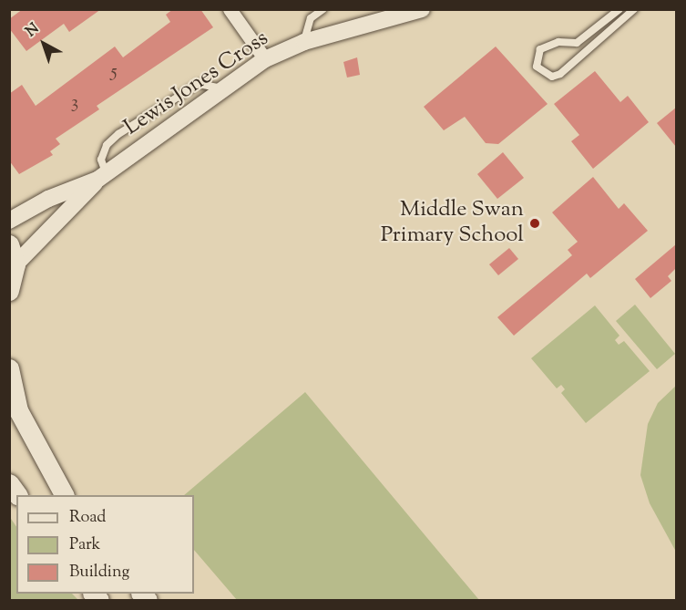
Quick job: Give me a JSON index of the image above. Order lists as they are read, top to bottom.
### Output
{
  "streets": {
    "street": ["Lewis Jones Cross"]
  },
  "places": ["Middle Swan Primary School"],
  "house_numbers": ["5", "3"],
  "legend": ["Road", "Park", "Building"],
  "north": "top left"
}
